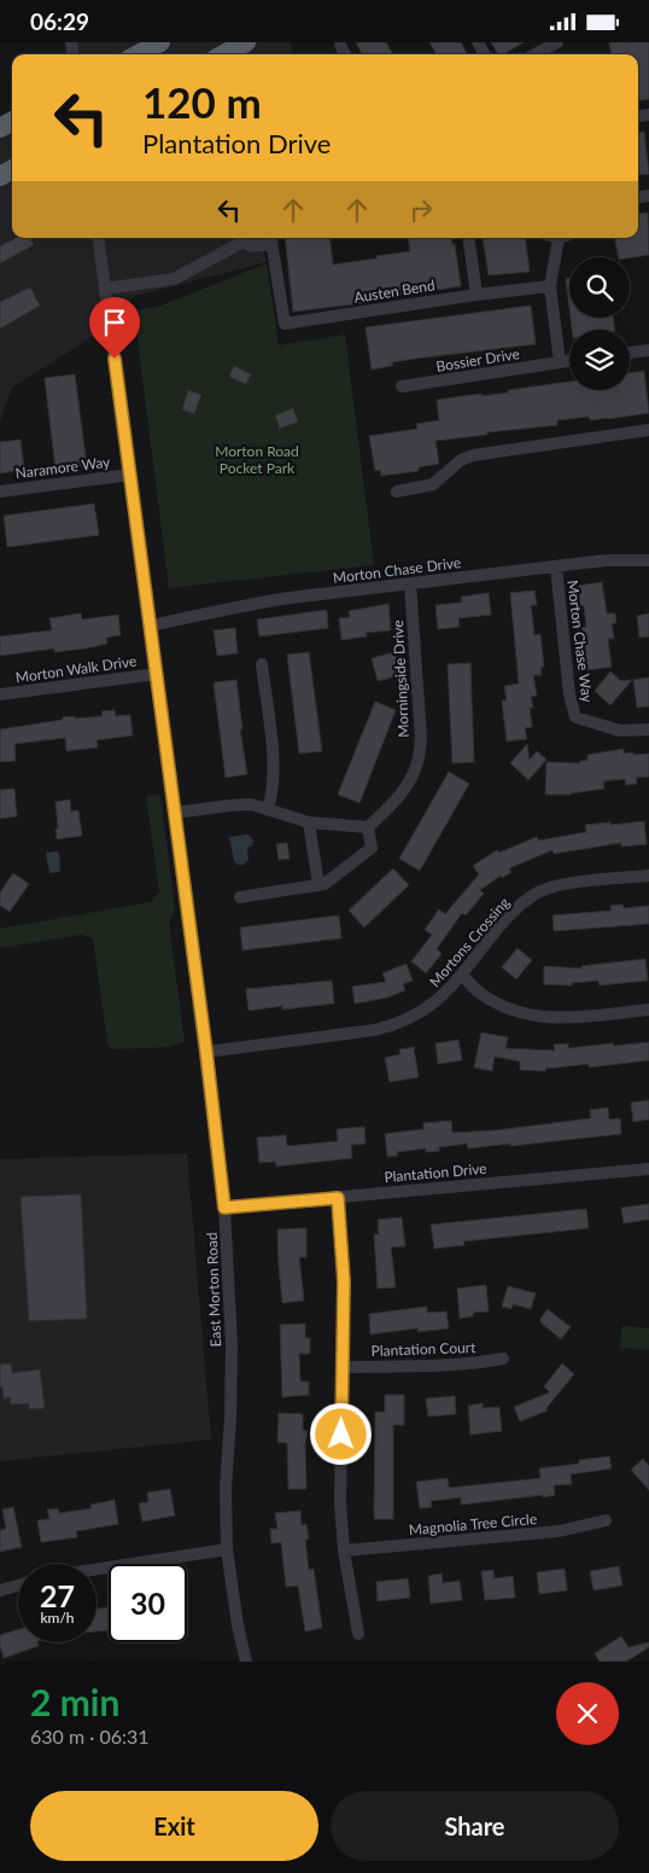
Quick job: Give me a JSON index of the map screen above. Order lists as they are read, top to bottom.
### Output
{
  "streets": {
    "street": [
      "Austen Bend",
      "Bossier Drive",
      "Naramore Way",
      "Morton Chase Drive",
      "Morton Chase Way",
      "Morton Walk Drive",
      "Morningside Drive",
      "Mortons Crossing",
      "Plantation Drive",
      "East Morton Road",
      "Plantation Court",
      "Magnolia Tree Circle"
    ]
  },
  "crossings": [
    ["Naramore Way", "East Morton Road"],
    ["Morton Chase Drive", "Morton Chase Way"],
    ["Morton Chase Drive", "Morningside Drive"],
    ["Morton Chase Drive", "East Morton Road"],
    ["Morton Walk Drive", "East Morton Road"],
    ["Mortons Crossing", "East Morton Road"],
    ["Plantation Drive", "East Morton Road"]
  ],
  "parks": ["Morton Road Pocket Park"],
  "page": {
    "status": "06:29",
    "turn": ["120 m", "Plantation Drive"],
    "speed": "27 km/h",
    "limit": "30",
    "heading": ["2 min", "630 m · 06:31"],
    "buttons": ["Exit", "Share"]
  }
}
